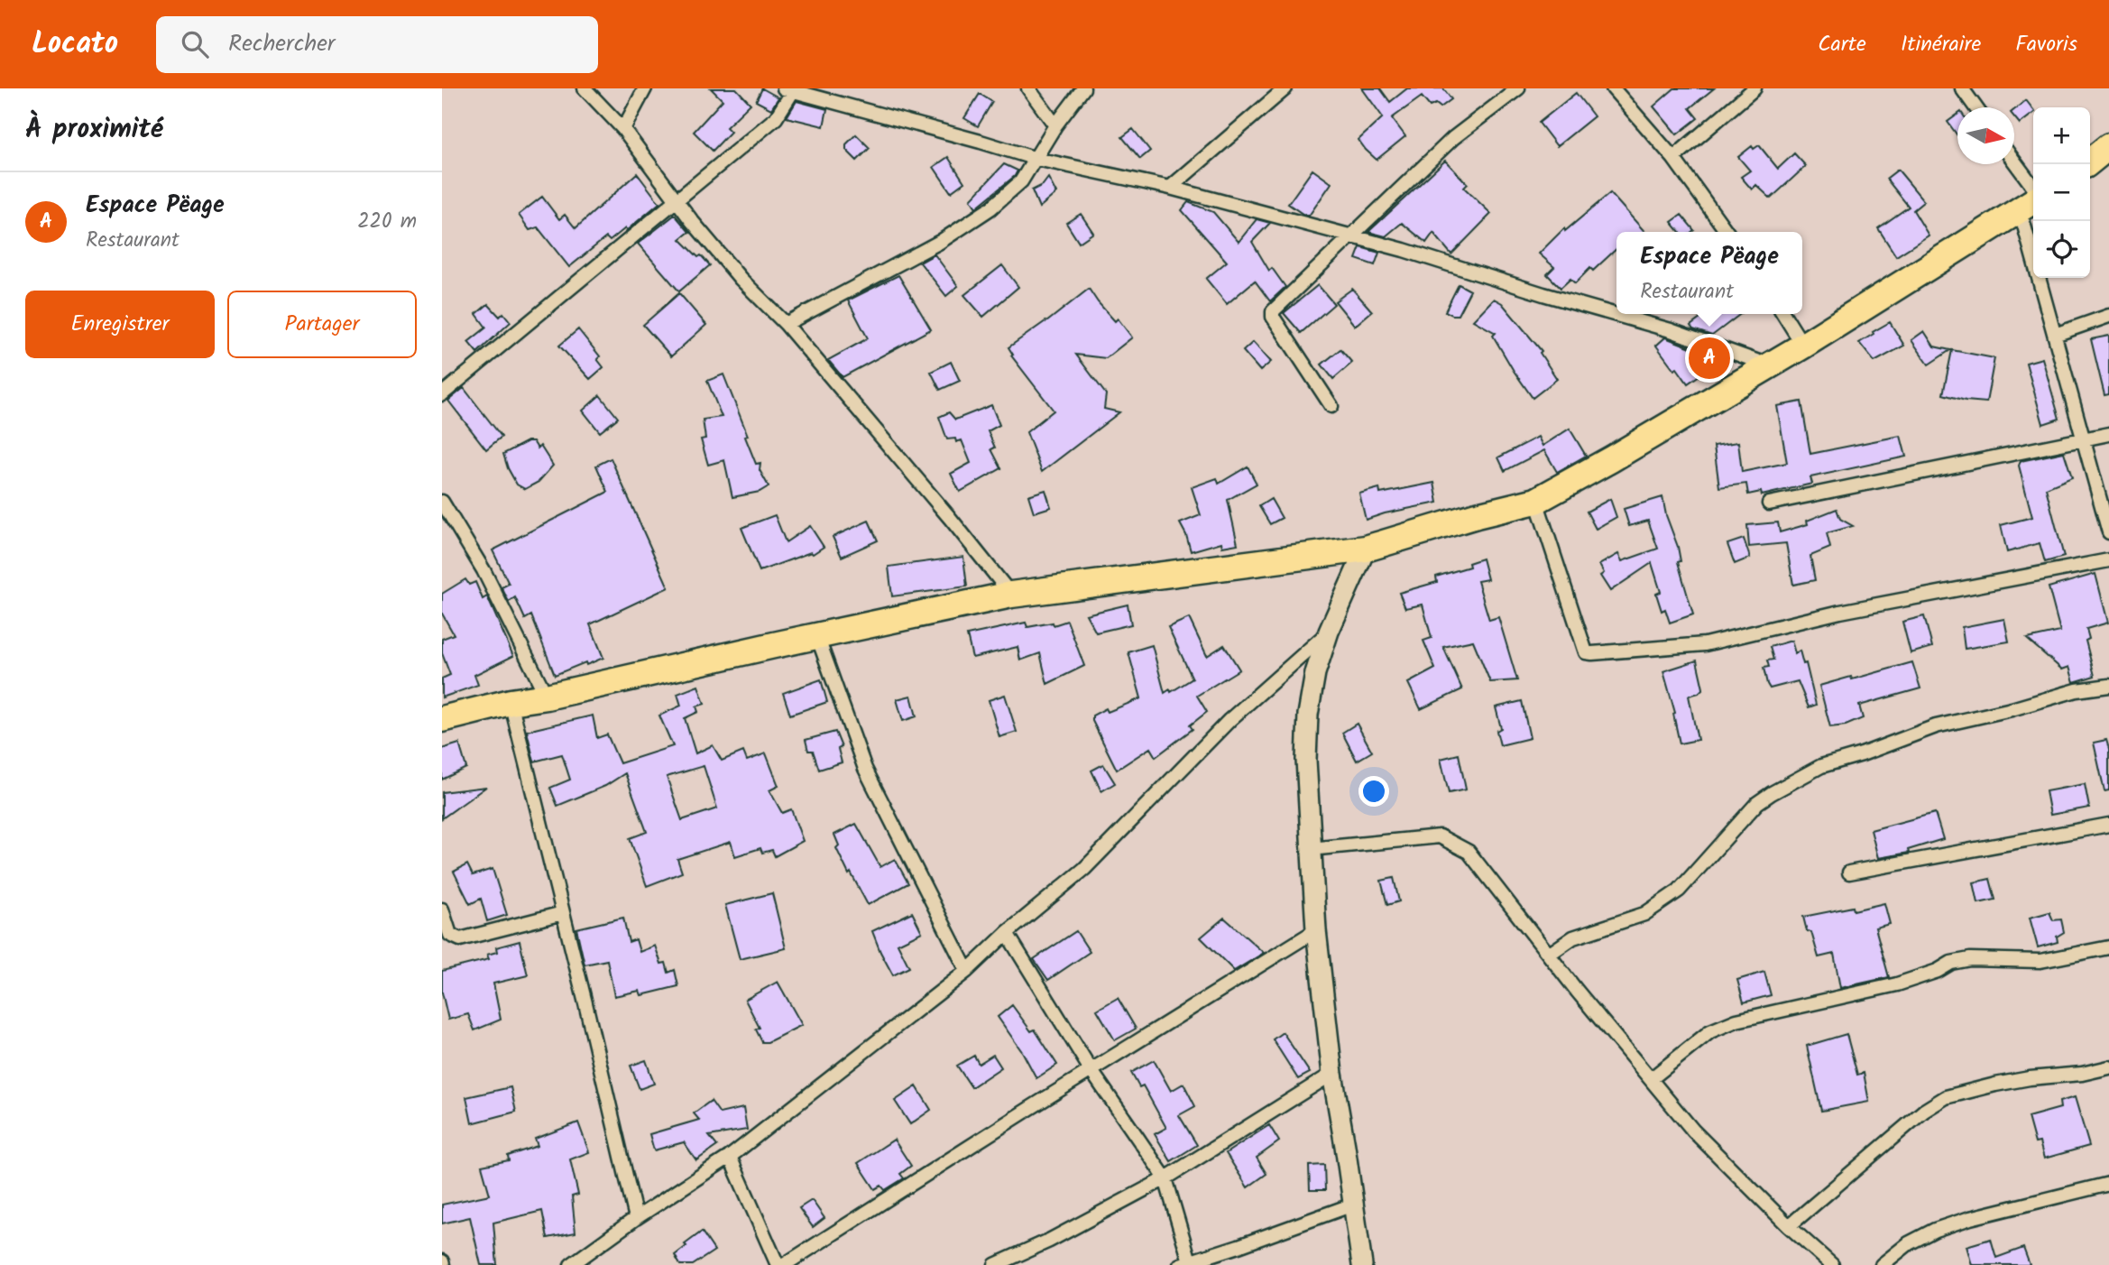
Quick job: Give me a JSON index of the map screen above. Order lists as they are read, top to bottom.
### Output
{
  "north": "right",
  "page": {
    "header": "Locato",
    "search": "Rechercher",
    "nav": ["Carte", "Itinéraire", "Favoris"],
    "heading": "À proximité",
    "map_buttons": ["+", "−"],
    "list": [
      {
        "mark": "A",
        "name": "Espace Pëage",
        "note": "Restaurant",
        "value": "220 m"
      }
    ],
    "popup": ["Espace Pëage", "Restaurant"],
    "buttons": ["Enregistrer", "Partager"],
    "pins": "A"
  }
}
